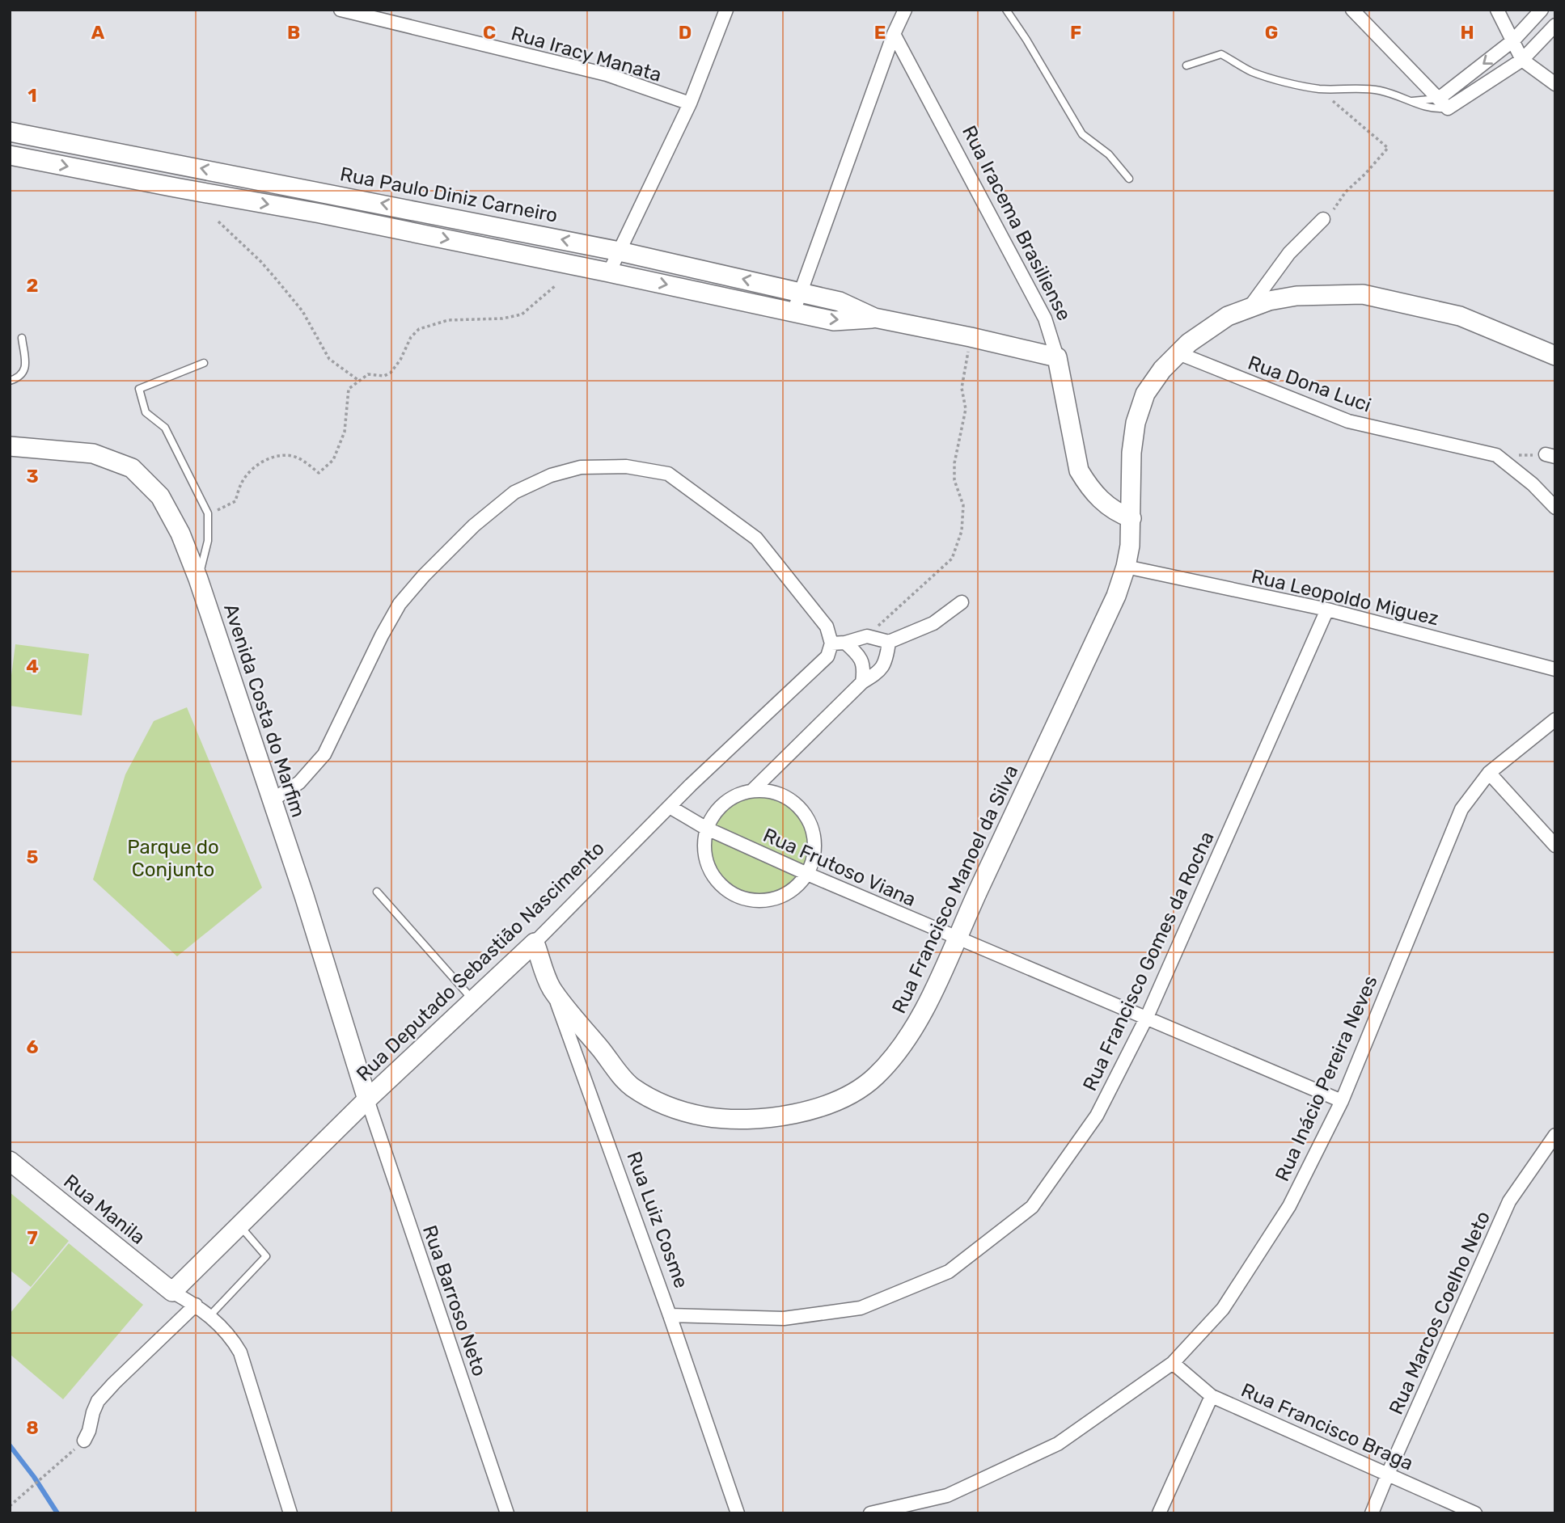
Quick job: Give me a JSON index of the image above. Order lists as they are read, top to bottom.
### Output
{
  "streets": {
    "street": [
      "Rua Iracy Manata",
      "Rua Paulo Diniz Carneiro",
      "Rua Iracema Brasiliense",
      "Rua Dona Luci",
      "Rua Leopoldo Miguez",
      "Avenida Costa do Marfim",
      "Rua Frutoso Viana",
      "Rua Francisco Manoel da Silva",
      "Rua Deputado Sebastião Nascimento",
      "Rua Francisco Gomes da Rocha",
      "Rua Inácio Pereira Neves",
      "Rua Manila",
      "Rua Luiz Cosme",
      "Rua Barroso Neto",
      "Rua Marcos Coelho Neto",
      "Rua Francisco Braga"
    ]
  },
  "crossings": [
    ["Rua Paulo Diniz Carneiro", "Rua Iracema Brasiliense"],
    ["Rua Iracema Brasiliense", "Rua Francisco Manoel da Silva"],
    ["Rua Dona Luci", "Rua Francisco Manoel da Silva"],
    ["Rua Leopoldo Miguez", "Rua Francisco Manoel da Silva"],
    ["Rua Leopoldo Miguez", "Rua Francisco Gomes da Rocha"],
    ["Avenida Costa do Marfim", "Rua Deputado Sebastião Nascimento"],
    ["Avenida Costa do Marfim", "Rua Barroso Neto"],
    ["Rua Frutoso Viana", "Rua Francisco Manoel da Silva"],
    ["Rua Frutoso Viana", "Rua Deputado Sebastião Nascimento"],
    ["Rua Frutoso Viana", "Rua Francisco Gomes da Rocha"],
    ["Rua Frutoso Viana", "Rua Inácio Pereira Neves"],
    ["Rua Francisco Manoel da Silva", "Rua Luiz Cosme"],
    ["Rua Deputado Sebastião Nascimento", "Rua Manila"],
    ["Rua Deputado Sebastião Nascimento", "Rua Luiz Cosme"],
    ["Rua Deputado Sebastião Nascimento", "Rua Barroso Neto"],
    ["Rua Francisco Gomes da Rocha", "Rua Luiz Cosme"],
    ["Rua Inácio Pereira Neves", "Rua Francisco Braga"],
    ["Rua Marcos Coelho Neto", "Rua Francisco Braga"]
  ],
  "parks": ["Parque do Conjunto"],
  "grid": {
    "columns": [
      "A",
      "B",
      "C",
      "D",
      "E",
      "F",
      "G",
      "H"
    ],
    "rows": [
      "1",
      "2",
      "3",
      "4",
      "5",
      "6",
      "7",
      "8"
    ]
  }
}
